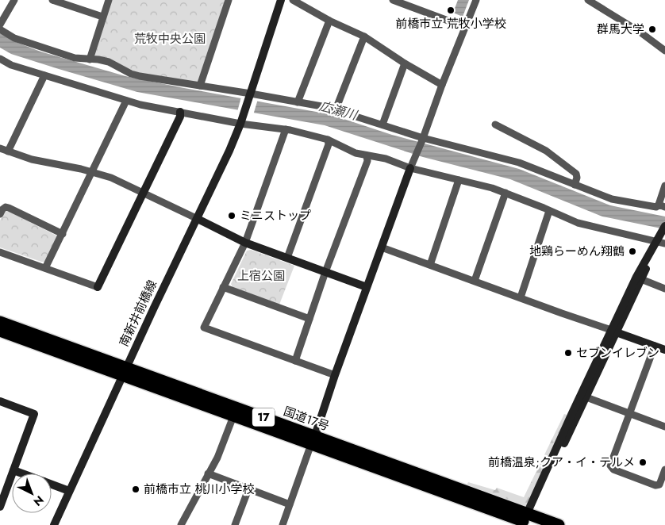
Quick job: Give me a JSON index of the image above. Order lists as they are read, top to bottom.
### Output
{
  "streets": {
    "highway": ["17", "国道17号"],
    "street": ["南新井前橋線"]
  },
  "crossings": [
    ["南新井前橋線", "国道17号"]
  ],
  "water": ["広瀬川"],
  "parks": ["荒牧中央公園", "上宿公園"],
  "places": [
    "前橋市立 荒牧小学校",
    "群馬大学",
    "ミニストップ",
    "地鶏らーめん翔鶴",
    "セブンイレブン",
    "前橋温泉;クア・イ・テルメ",
    "前橋市立 桃川小学校"
  ],
  "north": "bottom right"
}
